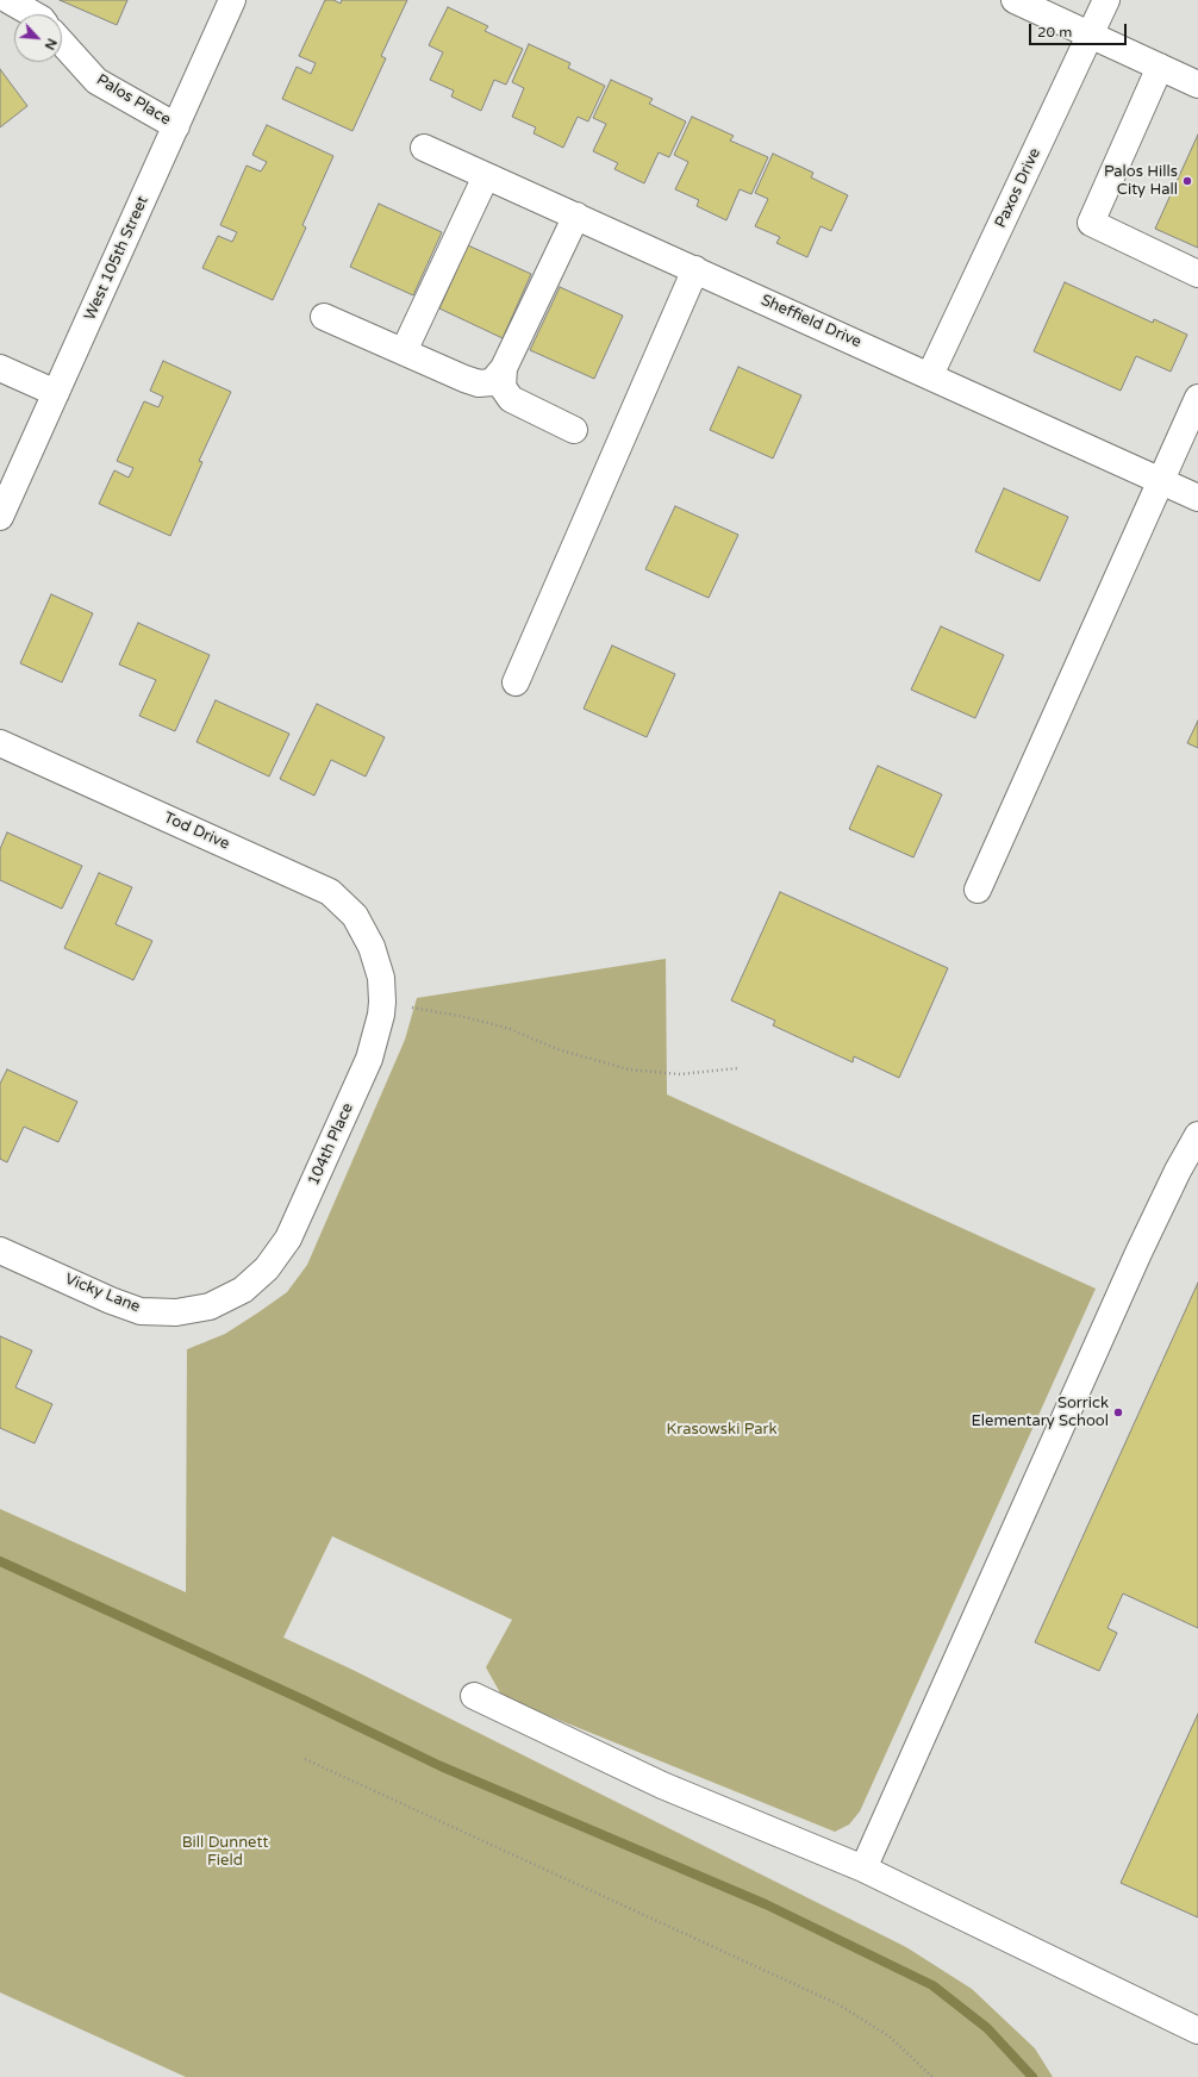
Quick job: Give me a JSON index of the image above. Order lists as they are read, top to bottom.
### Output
{
  "streets": {
    "street": [
      "Palos Place",
      "Paxos Drive",
      "West 105th Street",
      "Sheffield Drive",
      "Tod Drive",
      "104th Place",
      "Vicky Lane"
    ]
  },
  "crossings": [
    ["Palos Place", "West 105th Street"],
    ["Paxos Drive", "Sheffield Drive"],
    ["Tod Drive", "104th Place"],
    ["104th Place", "Vicky Lane"]
  ],
  "parks": ["Krasowski Park", "Bill Dunnett Field"],
  "places": ["Palos Hills City Hall", "Sorrick Elementary School"],
  "scale_bar": "20 m",
  "north": "bottom right"
}
